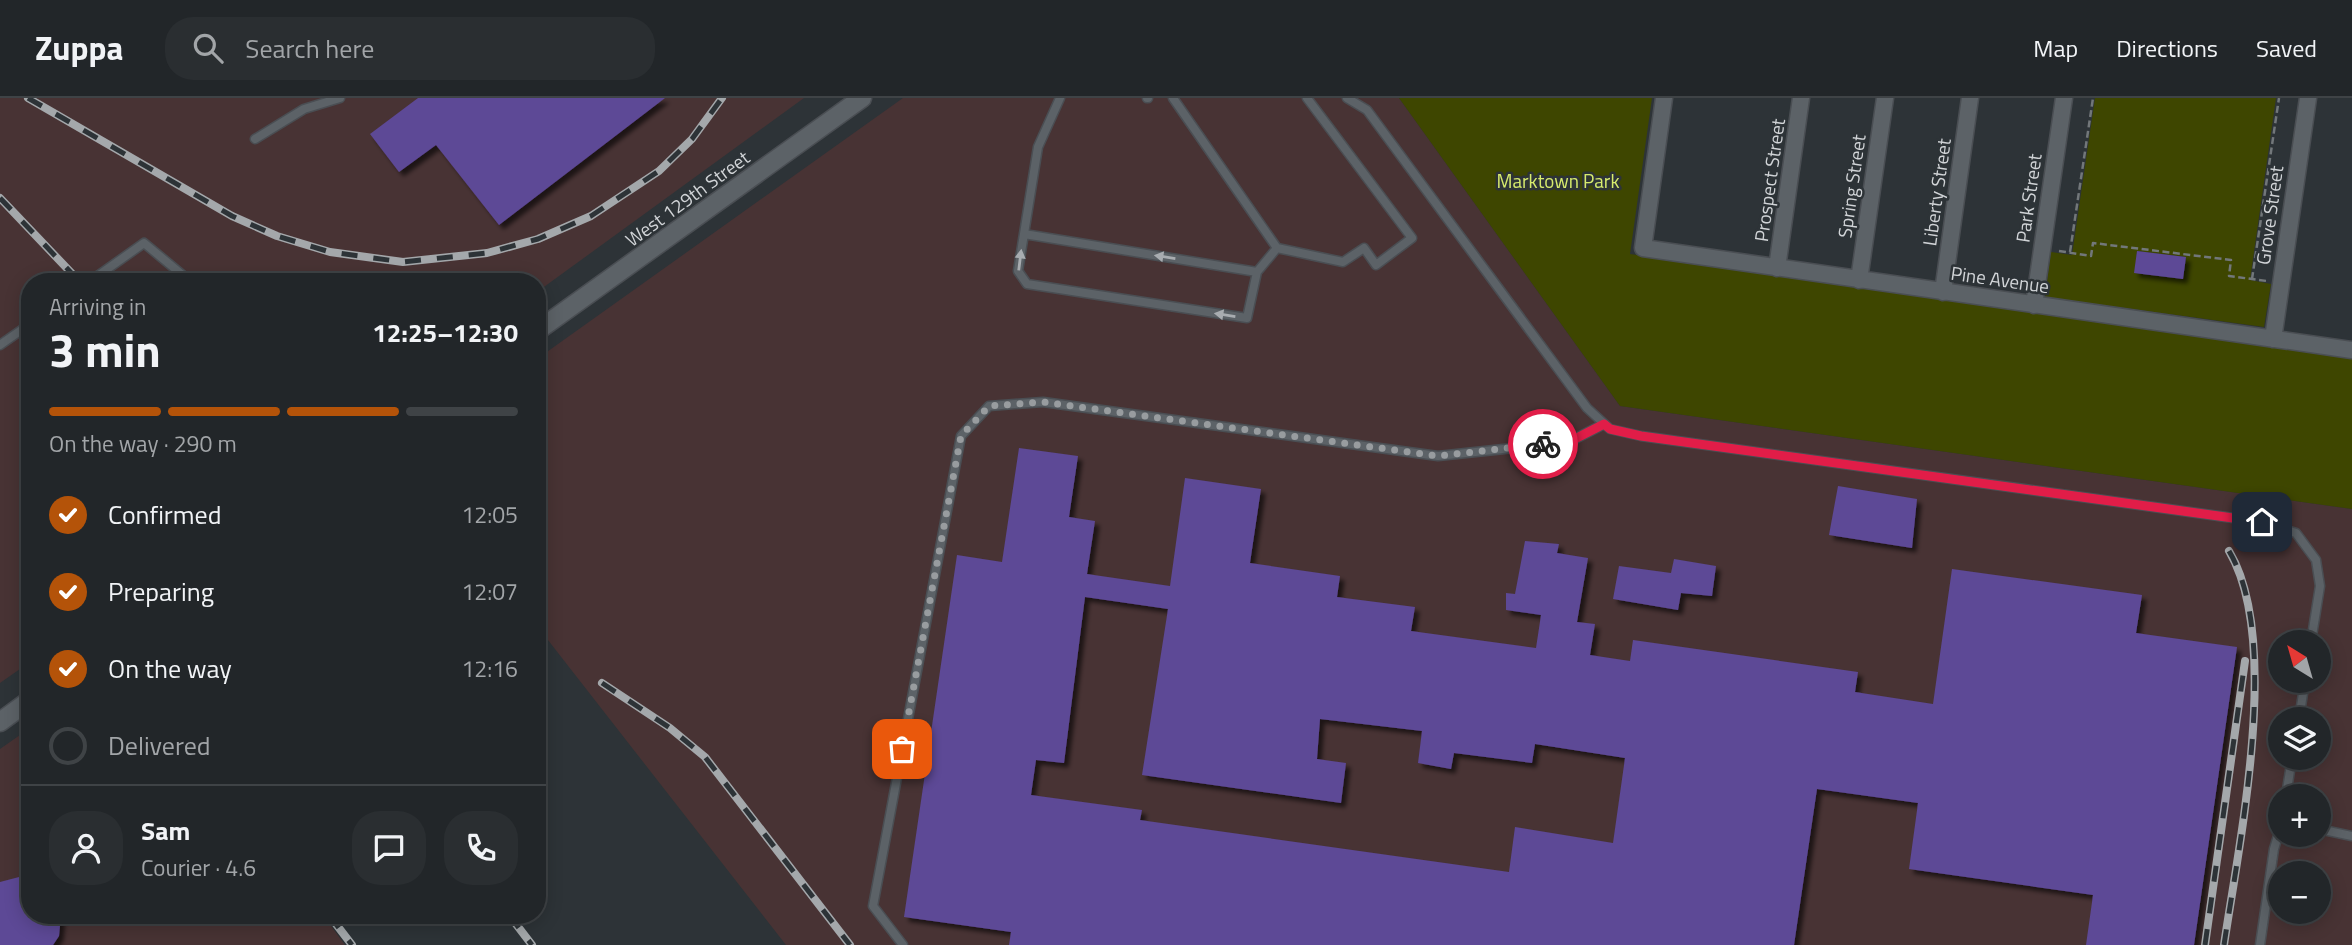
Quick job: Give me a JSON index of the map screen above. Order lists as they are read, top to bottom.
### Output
{
  "streets": {
    "main road": ["West 129th Street"],
    "street": [
      "Prospect Street",
      "Spring Street",
      "Liberty Street",
      "Park Street",
      "Grove Street",
      "Pine Avenue"
    ]
  },
  "crossings": [
    ["Prospect Street", "Pine Avenue"],
    ["Spring Street", "Pine Avenue"],
    ["Liberty Street", "Pine Avenue"],
    ["Park Street", "Pine Avenue"],
    ["Grove Street", "Pine Avenue"]
  ],
  "parks": ["Marktown Park"],
  "north": "top left",
  "page": {
    "header": "Zuppa",
    "search": "Search here",
    "nav": ["Map", "Directions", "Saved"],
    "heading": ["3 min", "Arriving in", "12:25–12:30"],
    "panel": ["Sam", "Courier · 4.6"],
    "bar": "On the way · 290 m",
    "list": [
      ["Confirmed", "12:05"],
      ["Preparing", "12:07"],
      ["On the way", "12:16"],
      "Delivered"
    ],
    "map_buttons": ["+", "−"]
  }
}
